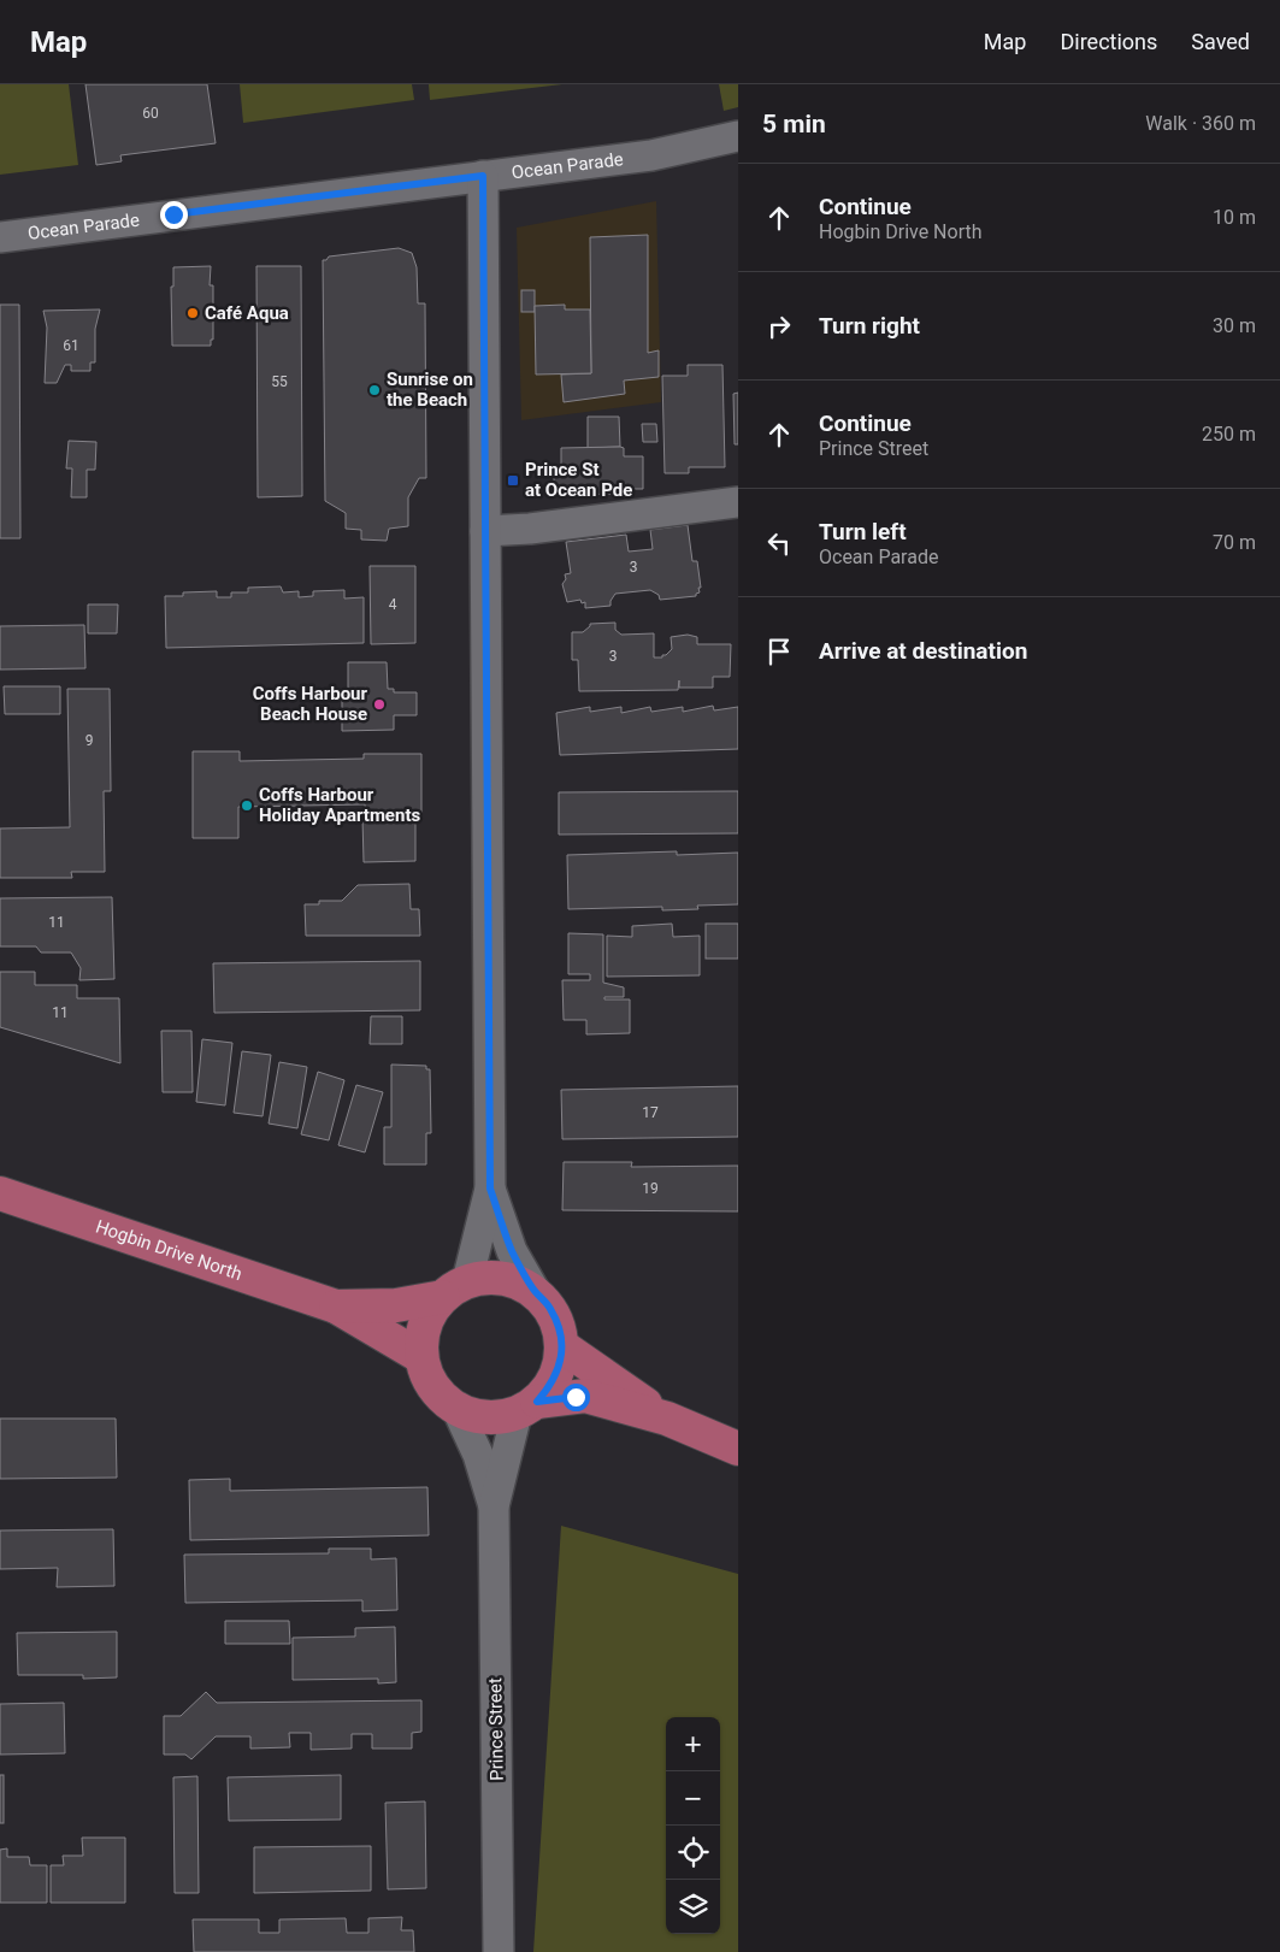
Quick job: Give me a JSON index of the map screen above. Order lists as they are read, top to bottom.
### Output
{
  "streets": {
    "main road": ["Hogbin Drive North"],
    "street": ["Ocean Parade", "Prince Street"]
  },
  "crossings": [
    ["Hogbin Drive North", "Prince Street"]
  ],
  "places": {
    "other": [
      "Café Aqua",
      "Sunrise on the Beach",
      "Coffs Harbour Beach House",
      "Coffs Harbour Holiday Apartments"
    ],
    "transit": ["Prince St at Ocean Pde"]
  },
  "house_numbers": [
    "60",
    "61",
    "55",
    "3",
    "4",
    "3",
    "9",
    "11",
    "11",
    "17",
    "19"
  ],
  "page": {
    "header": "Map",
    "nav": ["Map", "Directions", "Saved"],
    "heading": ["5 min", "Walk · 360 m"],
    "list": [
      ["Continue", "Hogbin Drive North", "10 m"],
      ["Turn right", "30 m"],
      ["Continue", "Prince Street", "250 m"],
      ["Turn left", "Ocean Parade", "70 m"],
      "Arrive at destination"
    ],
    "map_buttons": ["+", "−"]
  }
}
